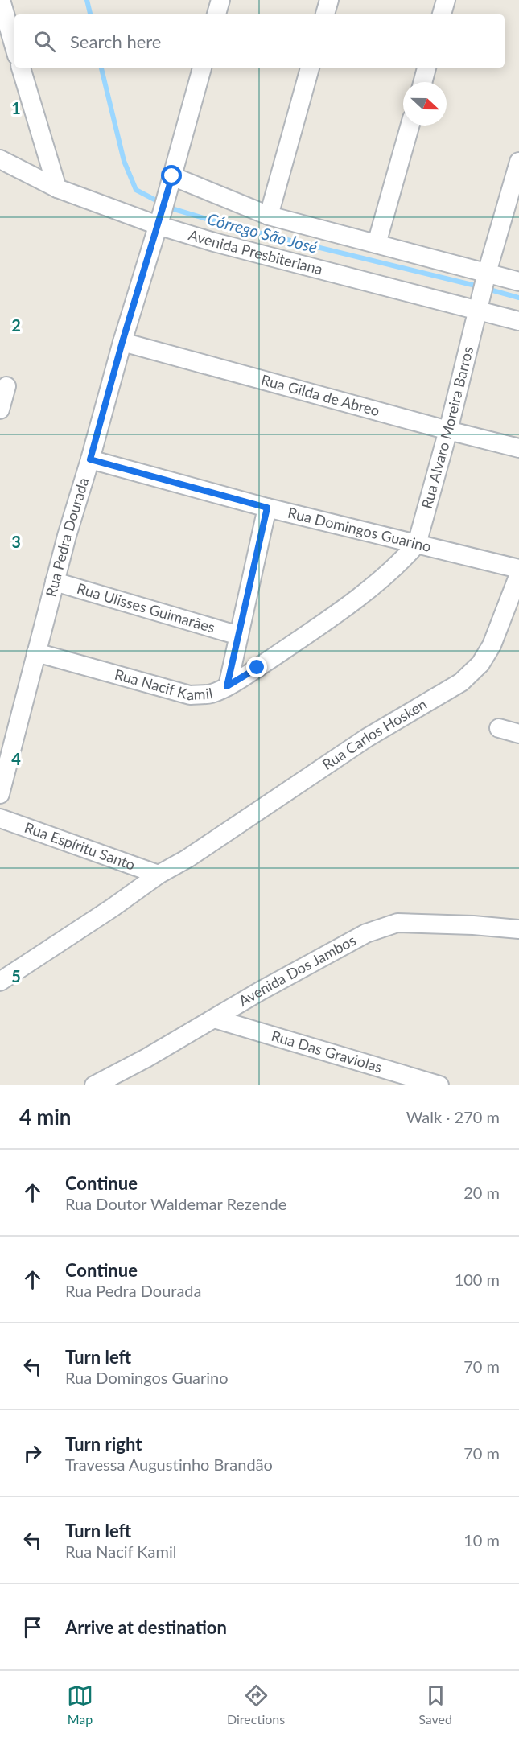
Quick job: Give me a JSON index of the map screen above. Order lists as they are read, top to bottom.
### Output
{
  "streets": {
    "street": [
      "Avenida Presbiteriana",
      "Rua Gilda de Abreo",
      "Rua Alvaro Moreira Barros",
      "Rua Domingos Guarino",
      "Rua Pedra Dourada",
      "Rua Ulisses Guimarães",
      "Rua Nacif Kamil",
      "Rua Carlos Hosken",
      "Rua Espíritu Santo",
      "Avenida Dos Jambos",
      "Rua Das Graviolas"
    ]
  },
  "crossings": [
    ["Avenida Presbiteriana", "Rua Alvaro Moreira Barros"],
    ["Avenida Presbiteriana", "Rua Pedra Dourada"],
    ["Rua Gilda de Abreo", "Rua Alvaro Moreira Barros"],
    ["Rua Gilda de Abreo", "Rua Pedra Dourada"],
    ["Rua Alvaro Moreira Barros", "Rua Domingos Guarino"],
    ["Rua Alvaro Moreira Barros", "Rua Nacif Kamil"],
    ["Rua Domingos Guarino", "Rua Pedra Dourada"],
    ["Rua Domingos Guarino", "Rua Nacif Kamil"],
    ["Rua Pedra Dourada", "Rua Ulisses Guimarães"],
    ["Rua Pedra Dourada", "Rua Nacif Kamil"],
    ["Rua Carlos Hosken", "Rua Espíritu Santo"],
    ["Avenida Dos Jambos", "Rua Das Graviolas"]
  ],
  "water": ["Córrego São José"],
  "north": "right",
  "page": {
    "search": "Search here",
    "heading": ["4 min", "Walk · 270 m"],
    "list": [
      ["Continue", "Rua Doutor Waldemar Rezende", "20 m"],
      ["Continue", "Rua Pedra Dourada", "100 m"],
      ["Turn left", "Rua Domingos Guarino", "70 m"],
      ["Turn right", "Travessa Augustinho Brandão", "70 m"],
      ["Turn left", "Rua Nacif Kamil", "10 m"],
      "Arrive at destination"
    ],
    "nav": ["Map", "Directions", "Saved"]
  },
  "grid": {
    "rows": [
      "1",
      "2",
      "3",
      "4",
      "5"
    ]
  }
}
